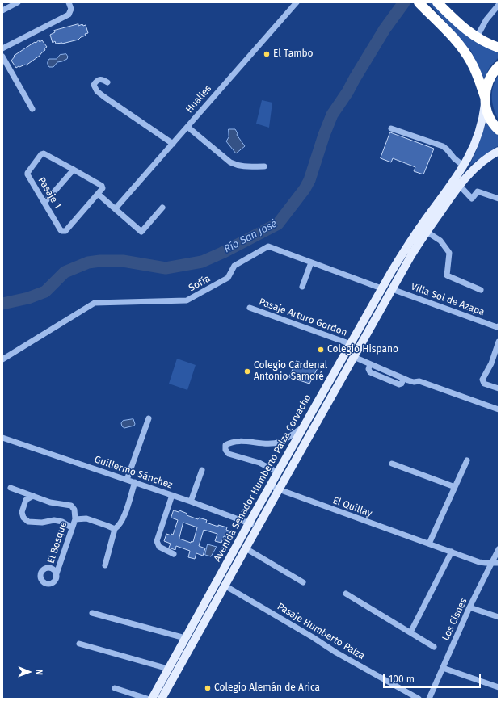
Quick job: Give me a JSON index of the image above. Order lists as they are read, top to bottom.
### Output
{
  "streets": {
    "main road": ["Avenida Senador Humberto Palza Corvacho"],
    "street": [
      "Hualles",
      "Pasaje 1",
      "Sofía",
      "Villa Sol de Azapa",
      "Pasaje Arturo Gordon",
      "Guillermo Sánchez",
      "El Quillay",
      "El Bosque",
      "Los Cisnes",
      "Pasaje Humberto Palza"
    ]
  },
  "crossings": [
    ["Sofía", "Avenida Senador Humberto Palza Corvacho"],
    ["Villa Sol de Azapa", "Avenida Senador Humberto Palza Corvacho"],
    ["Pasaje Arturo Gordon", "Avenida Senador Humberto Palza Corvacho"],
    ["Guillermo Sánchez", "Avenida Senador Humberto Palza Corvacho"],
    ["Avenida Senador Humberto Palza Corvacho", "El Quillay"],
    ["Avenida Senador Humberto Palza Corvacho", "Pasaje Humberto Palza"],
    ["El Quillay", "Los Cisnes"]
  ],
  "water": ["Río San José"],
  "places": [
    "El Tambo",
    "Colegio Hispano",
    "Colegio Cardenal Antonio Samoré",
    "Colegio Alemán de Arica"
  ],
  "scale_bar": "100 m",
  "north": "right"
}
